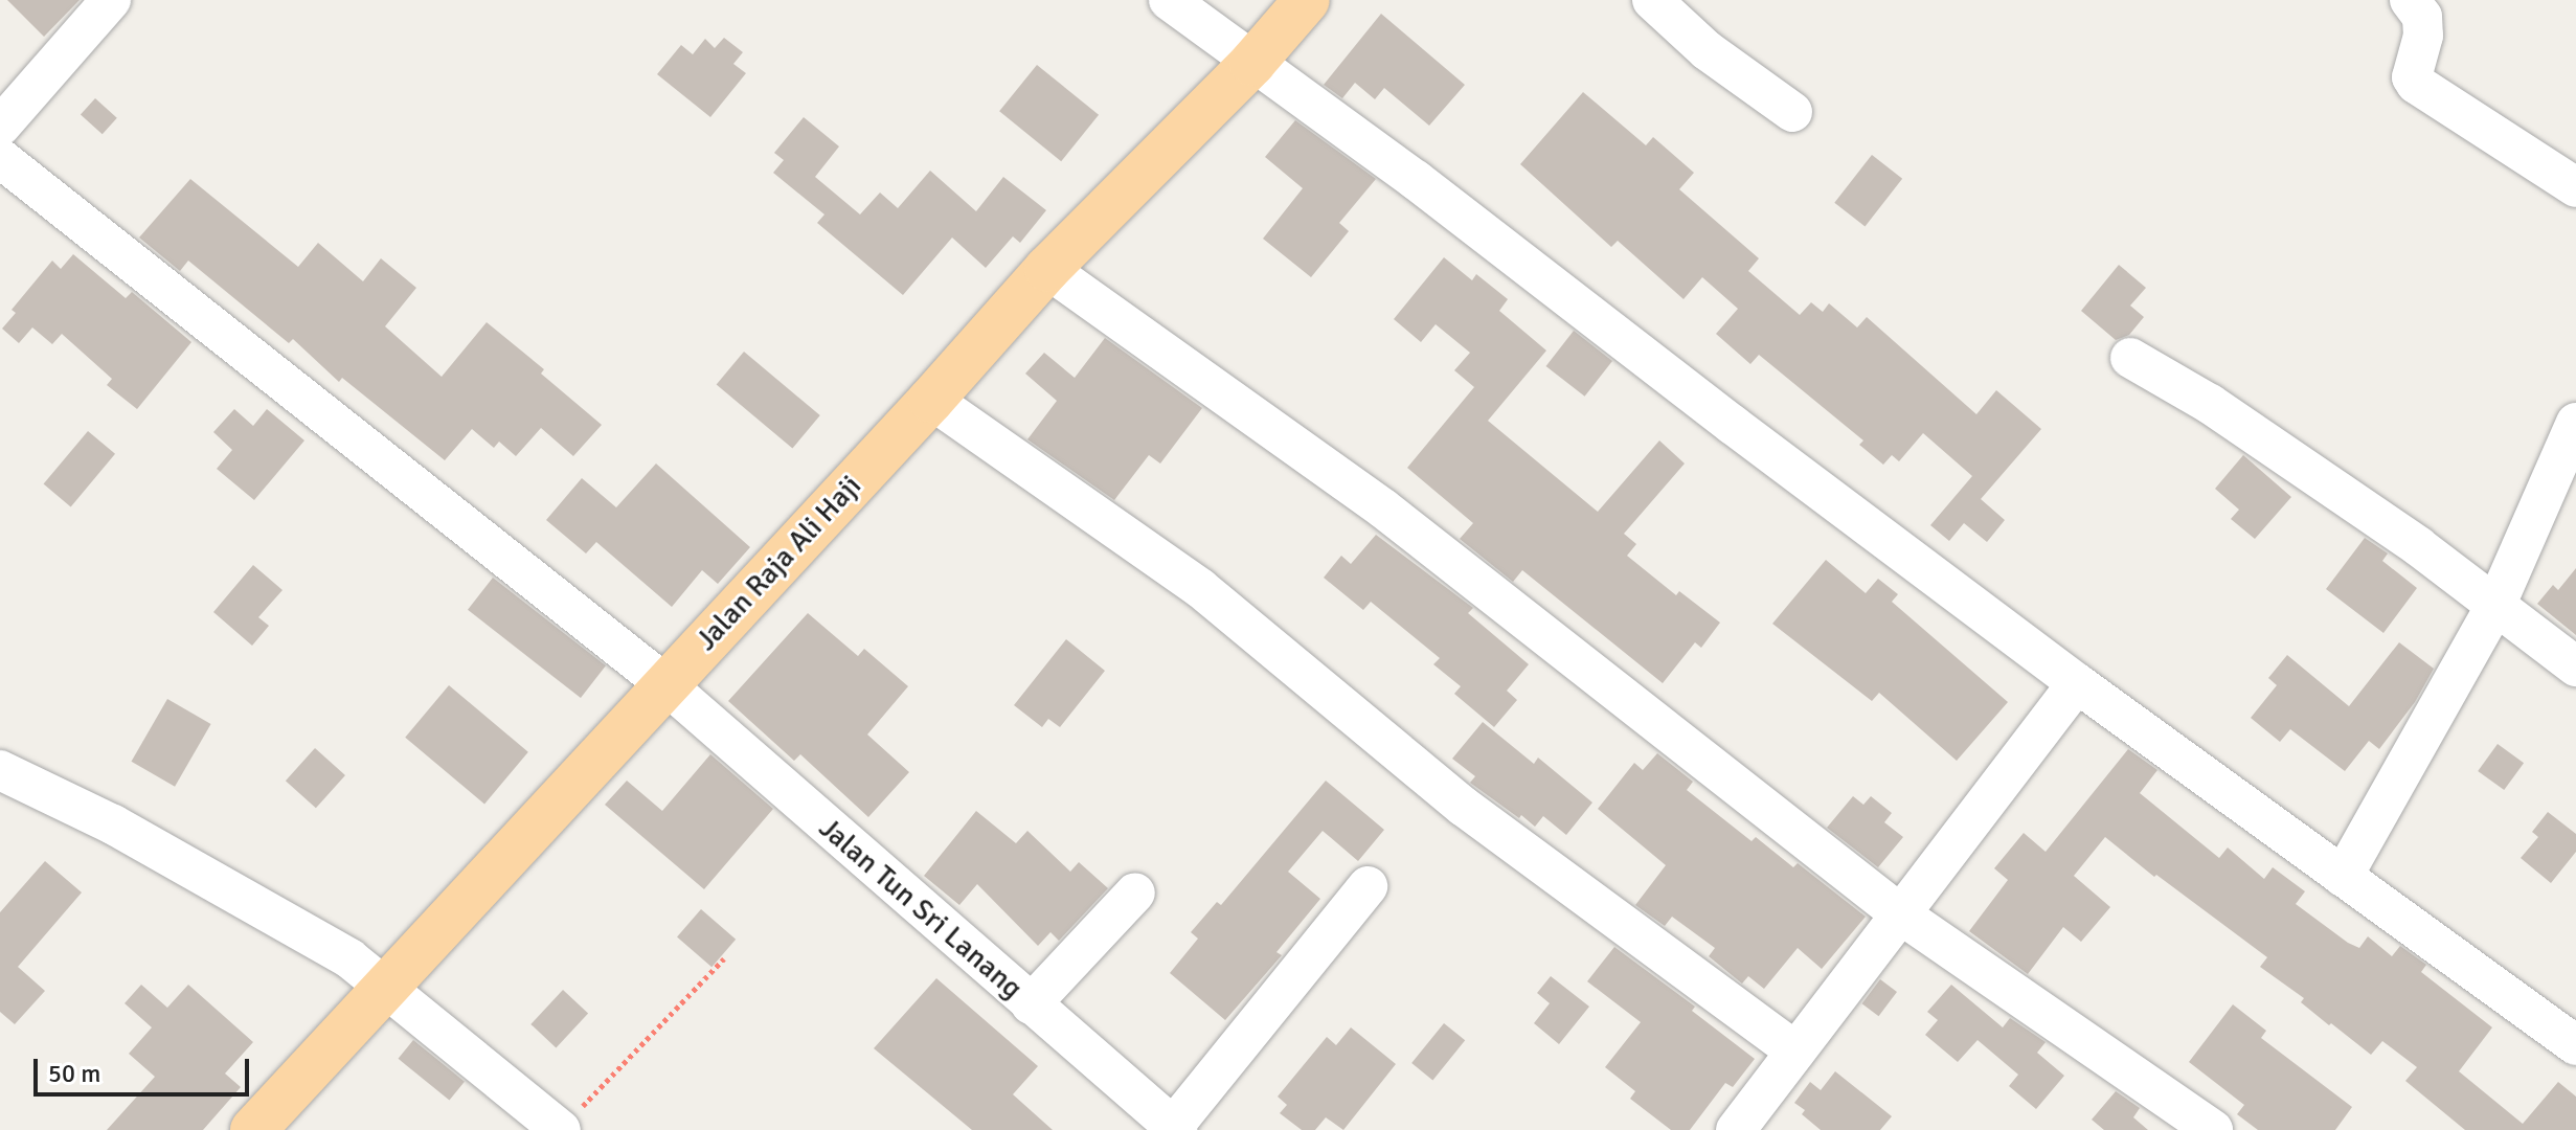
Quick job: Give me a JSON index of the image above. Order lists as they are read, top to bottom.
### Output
{
  "streets": {
    "main road": ["Jalan Raja Ali Haji"],
    "street": ["Jalan Tun Sri Lanang"]
  },
  "crossings": [
    ["Jalan Raja Ali Haji", "Jalan Tun Sri Lanang"]
  ],
  "scale_bar": "50 m"
}
